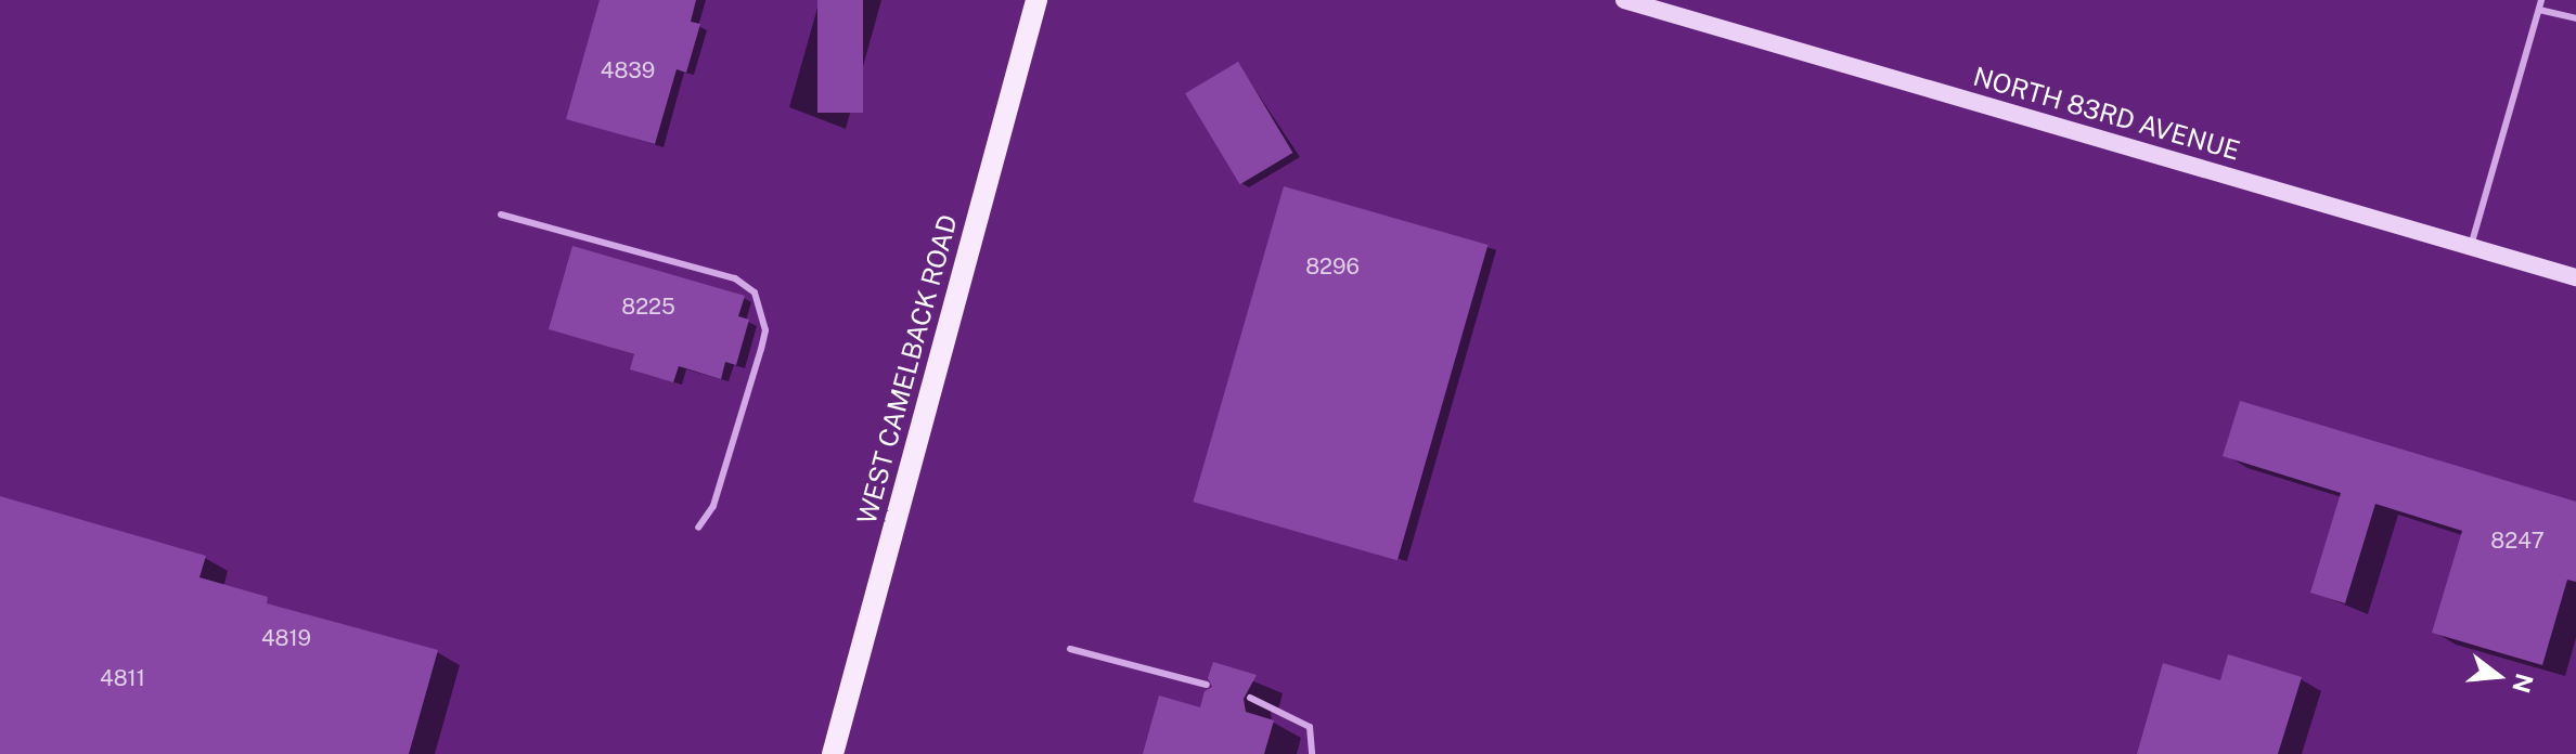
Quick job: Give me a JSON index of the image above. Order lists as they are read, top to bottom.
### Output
{
  "streets": {
    "main road": ["NORTH 83RD AVENUE", "WEST CAMELBACK ROAD"]
  },
  "house_numbers": [
    "4839",
    "8296",
    "8225",
    "8247",
    "4819",
    "4811"
  ],
  "north": "right"
}
